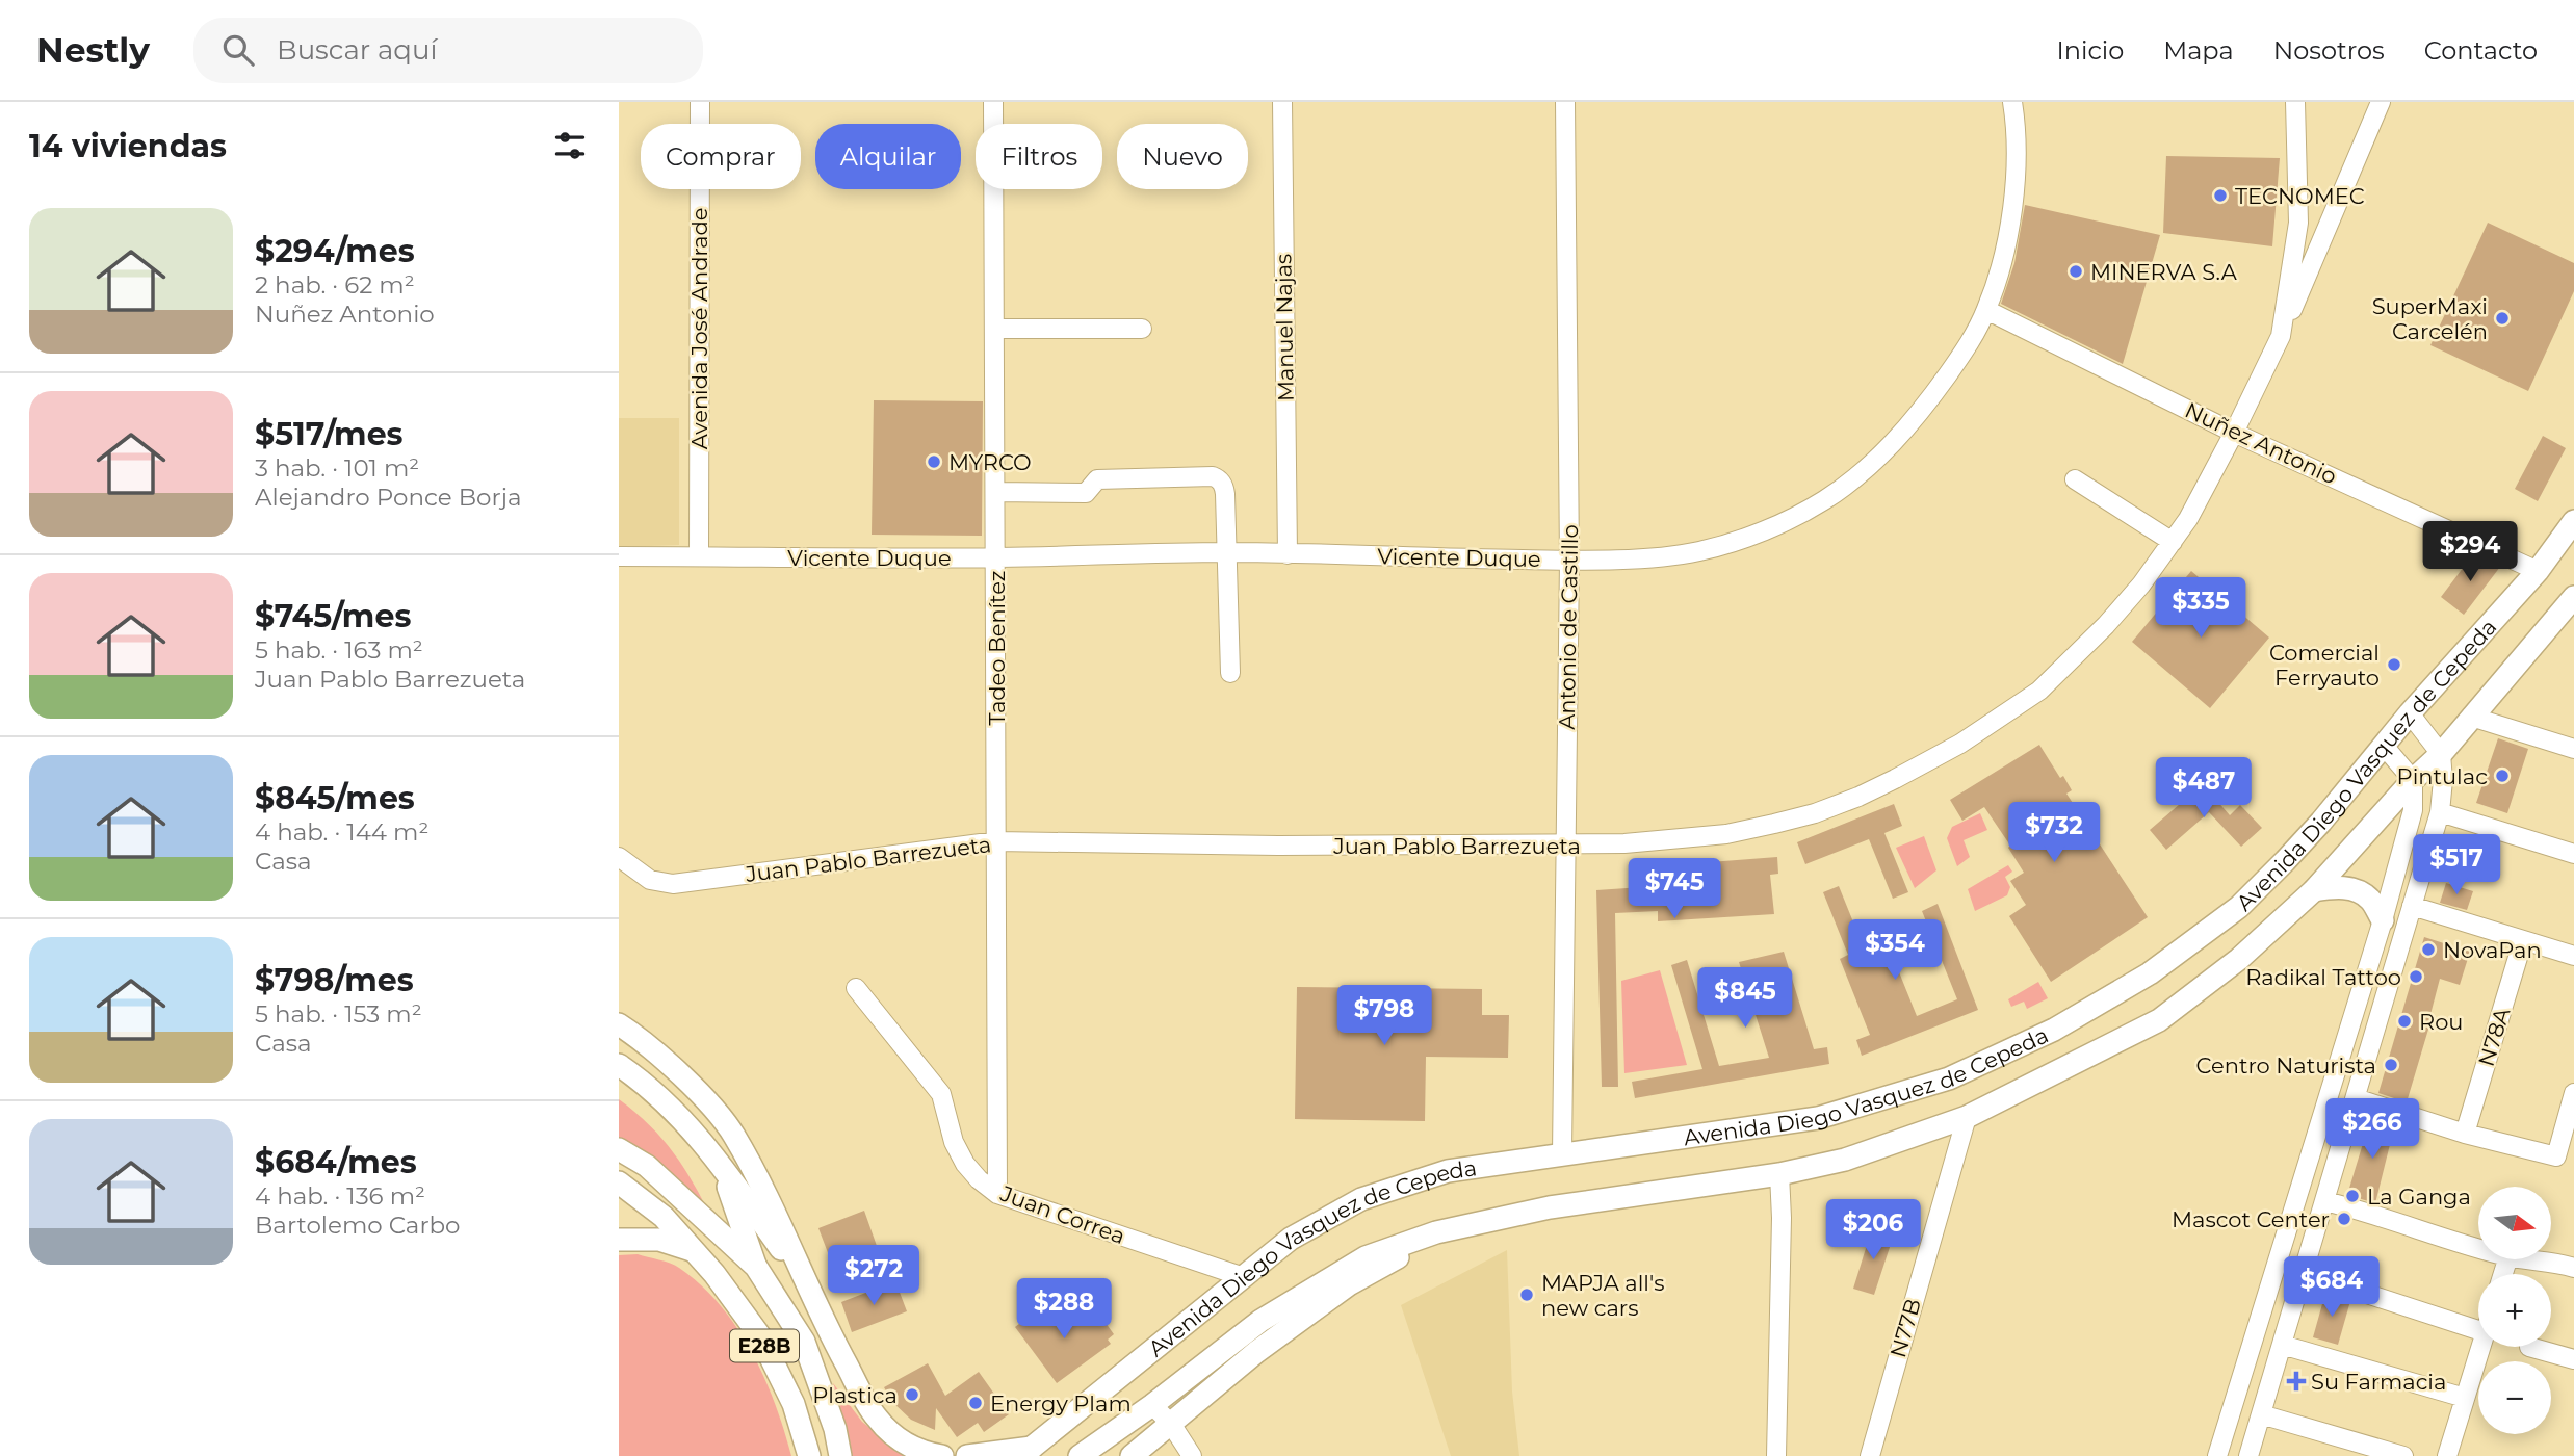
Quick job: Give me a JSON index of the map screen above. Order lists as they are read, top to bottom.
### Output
{
  "streets": {
    "main road": ["Avenida Diego Vasquez de Cepeda", "E28B"],
    "street": [
      "Manuel Najas",
      "Avenida José Andrade",
      "Nuñez Antonio",
      "Vicente Duque",
      "Antonio de Castillo",
      "Tadeo Benítez",
      "Juan Pablo Barrezueta",
      "N78A",
      "Juan Correa",
      "N77B"
    ]
  },
  "crossings": [
    ["Manuel Najas", "Vicente Duque"],
    ["Avenida José Andrade", "Vicente Duque"],
    ["Nuñez Antonio", "Vicente Duque"],
    ["Nuñez Antonio", "Avenida Diego Vasquez de Cepeda"],
    ["Nuñez Antonio", "Juan Pablo Barrezueta"],
    ["Vicente Duque", "Antonio de Castillo"],
    ["Vicente Duque", "Tadeo Benítez"],
    ["Antonio de Castillo", "Avenida Diego Vasquez de Cepeda"],
    ["Antonio de Castillo", "Juan Pablo Barrezueta"],
    ["Tadeo Benítez", "Juan Pablo Barrezueta"],
    ["Tadeo Benítez", "Juan Correa"],
    ["Avenida Diego Vasquez de Cepeda", "Juan Correa"],
    ["Avenida Diego Vasquez de Cepeda", "N77B"]
  ],
  "places": {
    "other": [
      "TECNOMEC",
      "MINERVA S.A",
      "SuperMaxi Carcelén",
      "MYRCO",
      "Comercial Ferryauto",
      "Pintulac",
      "NovaPan",
      "Radikal Tattoo",
      "Rou",
      "Centro Naturista",
      "La Ganga",
      "Mascot Center",
      "MAPJA all's new cars",
      "Plastica",
      "Energy Plam"
    ],
    "health": ["Su Farmacia"]
  },
  "north": "right",
  "page": {
    "header": "Nestly",
    "search": "Buscar aquí",
    "nav": [
      "Inicio",
      "Mapa",
      "Nosotros",
      "Contacto"
    ],
    "heading": "14 viviendas",
    "chip": [
      "Comprar",
      "Alquilar",
      "Filtros",
      "Nuevo"
    ],
    "list": [
      {
        "name": "$294/mes",
        "note": "2 hab. · 62 m² · Nuñez Antonio"
      },
      {
        "name": "$517/mes",
        "note": "3 hab. · 101 m² · Alejandro Ponce Borja"
      },
      {
        "name": "$745/mes",
        "note": "5 hab. · 163 m² · Juan Pablo Barrezueta"
      },
      {
        "name": "$845/mes",
        "note": "4 hab. · 144 m² · Casa"
      },
      {
        "name": "$798/mes",
        "note": "5 hab. · 153 m² · Casa"
      },
      {
        "name": "$684/mes",
        "note": "4 hab. · 136 m² · Bartolemo Carbo"
      }
    ],
    "price": [
      "$294",
      "$335",
      "$487",
      "$732",
      "$517",
      "$745",
      "$354",
      "$845",
      "$798",
      "$266",
      "$206",
      "$272",
      "$684",
      "$288"
    ],
    "map_buttons": ["+", "−"]
  }
}
